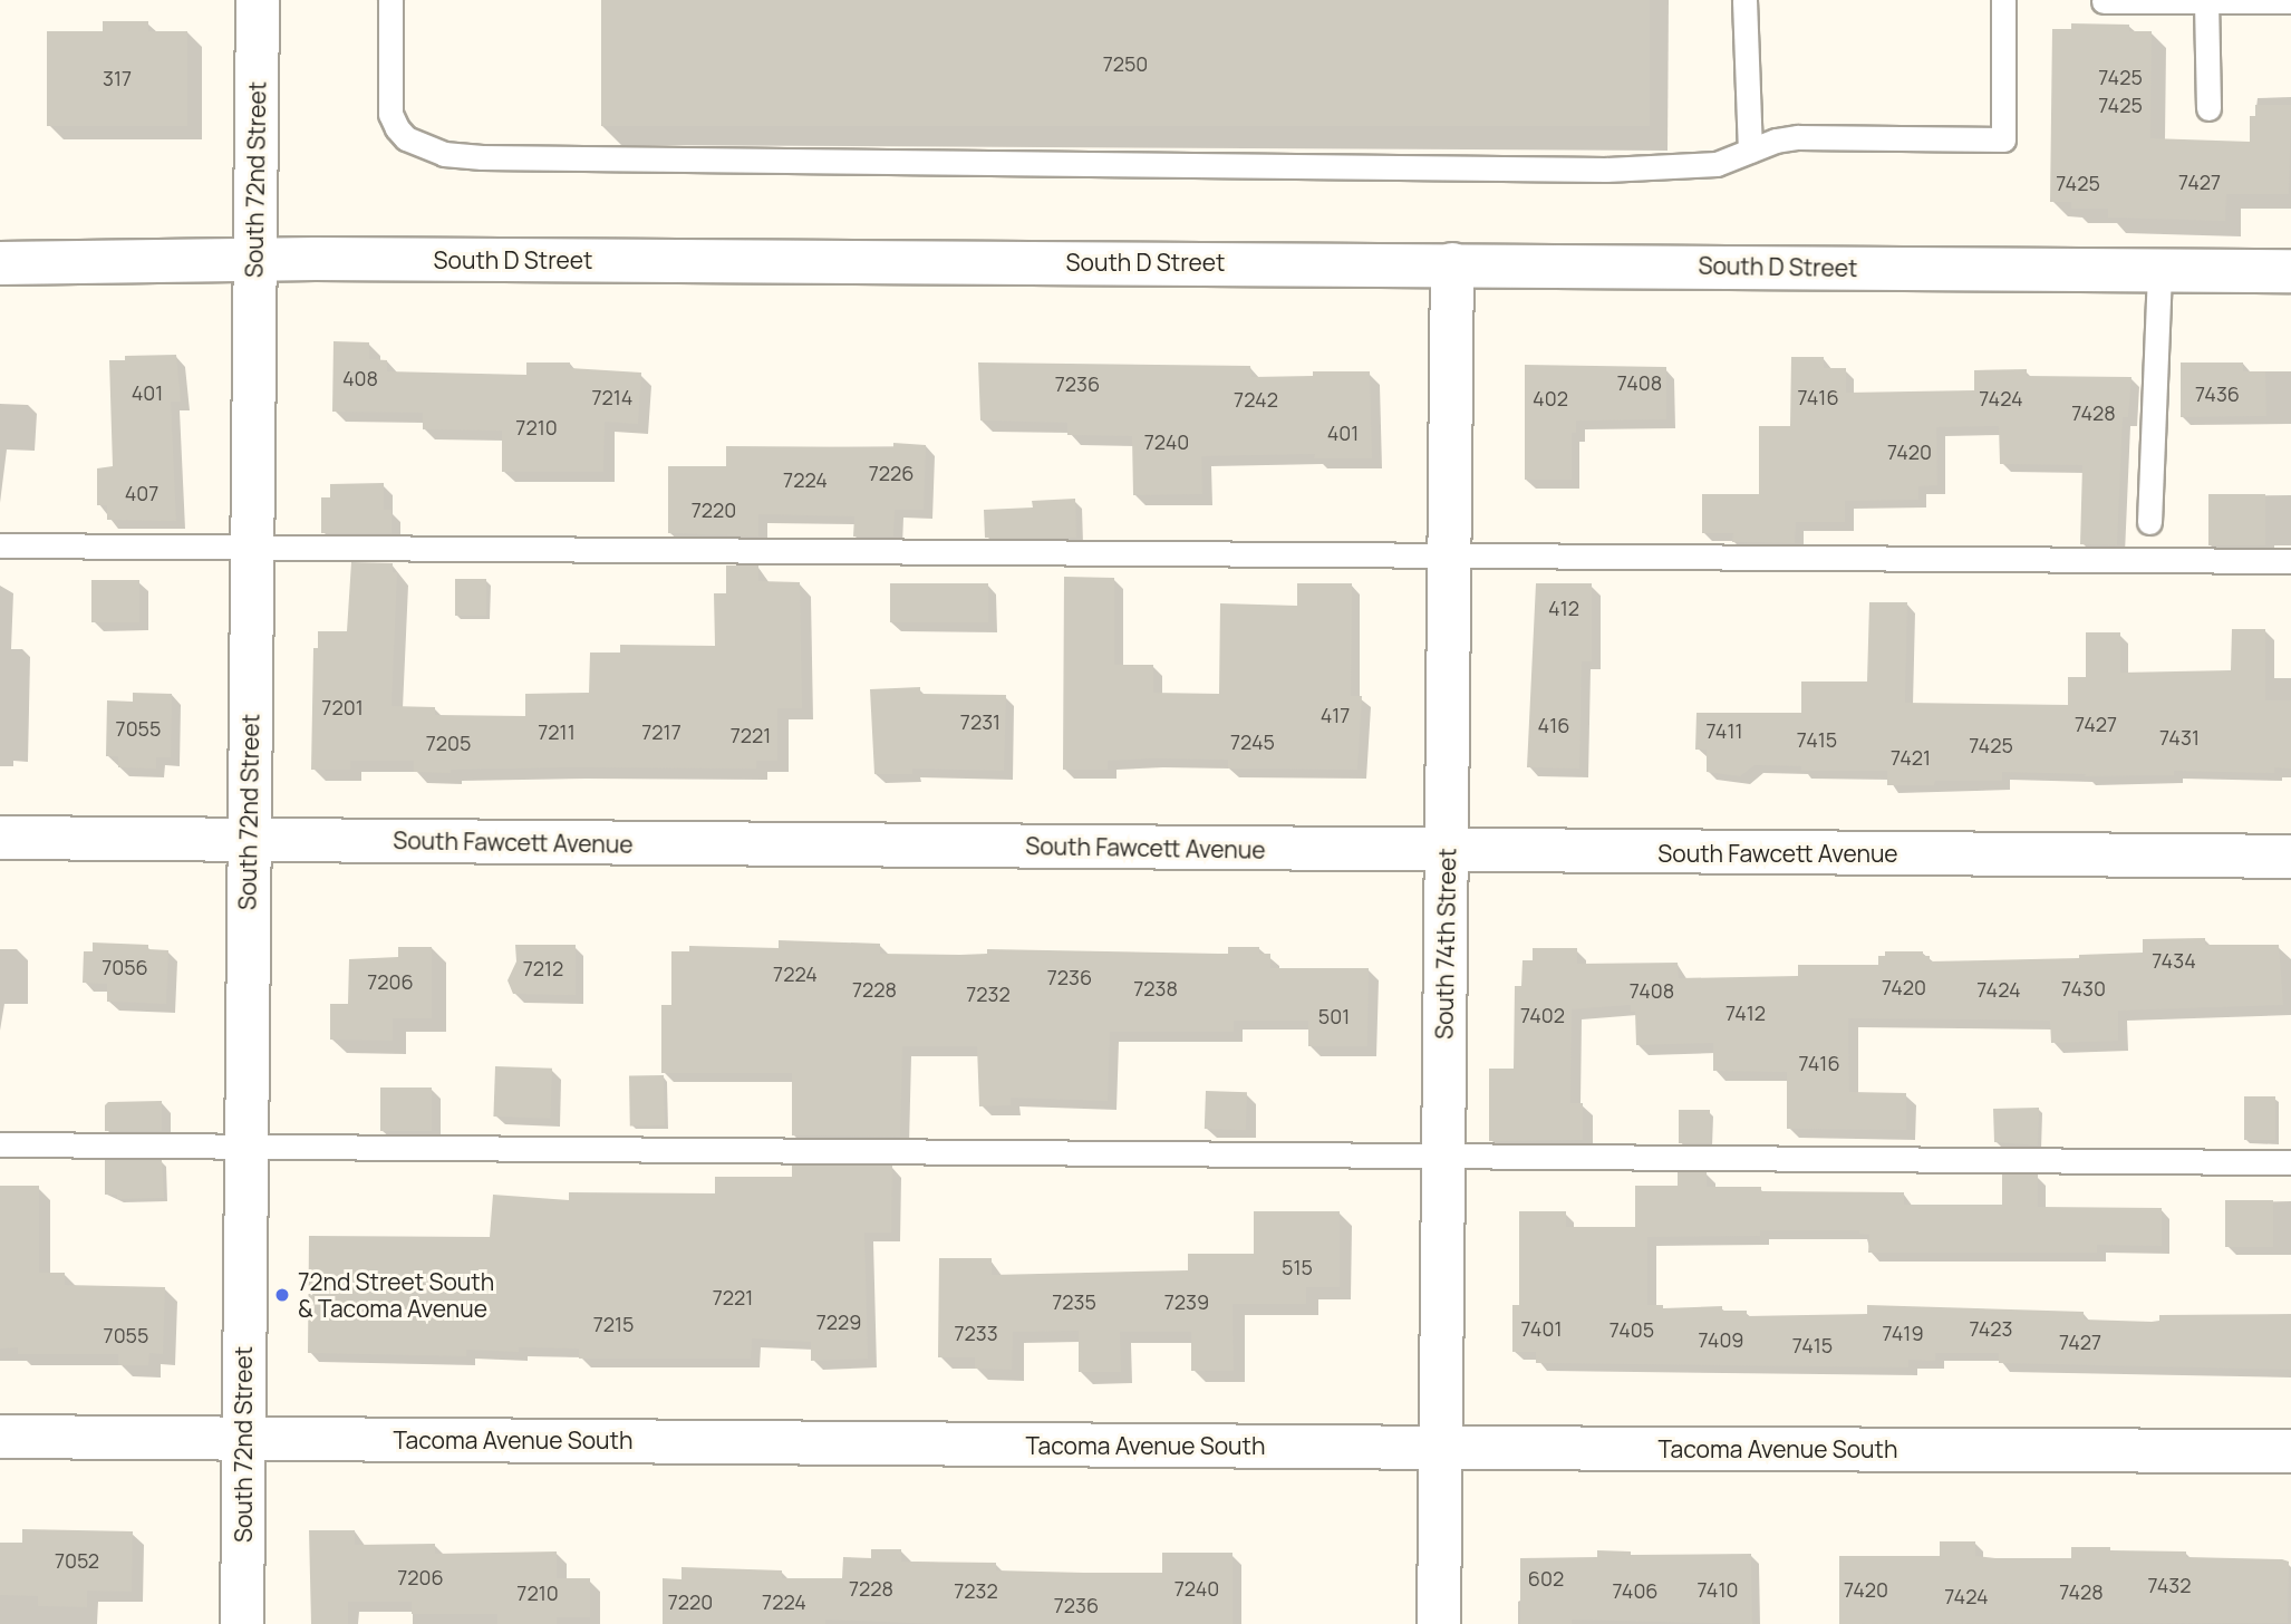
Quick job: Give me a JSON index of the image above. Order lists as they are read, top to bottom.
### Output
{
  "streets": {
    "street": [
      "South 72nd Street",
      "South D Street",
      "South Fawcett Avenue",
      "South 74th Street",
      "Tacoma Avenue South"
    ]
  },
  "crossings": [
    ["South 72nd Street", "South D Street"],
    ["South 72nd Street", "South Fawcett Avenue"],
    ["South 72nd Street", "Tacoma Avenue South"],
    ["South D Street", "South 74th Street"],
    ["South Fawcett Avenue", "South 74th Street"],
    ["South 74th Street", "Tacoma Avenue South"]
  ],
  "places": ["72nd Street South & Tacoma Avenue"],
  "house_numbers": [
    "7250",
    "7425",
    "317",
    "7425",
    "7427",
    "7425",
    "408",
    "7408",
    "7236",
    "401",
    "7436",
    "7214",
    "7416",
    "402",
    "7424",
    "7242",
    "7428",
    "7210",
    "401",
    "7240",
    "7420",
    "7226",
    "7224",
    "407",
    "7220",
    "412",
    "7201",
    "417",
    "7231",
    "7427",
    "416",
    "7055",
    "7411",
    "7211",
    "7217",
    "7221",
    "7431",
    "7415",
    "7245",
    "7205",
    "7425",
    "7421",
    "7434",
    "7056",
    "7212",
    "7224",
    "7236",
    "7206",
    "7420",
    "7238",
    "7430",
    "7228",
    "7424",
    "7408",
    "7232",
    "7412",
    "7402",
    "501",
    "7416",
    "515",
    "7221",
    "7235",
    "7239",
    "7229",
    "7215",
    "7401",
    "7423",
    "7405",
    "7233",
    "7419",
    "7055",
    "7409",
    "7427",
    "7415",
    "7052",
    "7206",
    "602",
    "7432",
    "7228",
    "7240",
    "7410",
    "7420",
    "7232",
    "7406",
    "7428",
    "7210",
    "7424",
    "7220",
    "7224",
    "7236"
  ]
}
